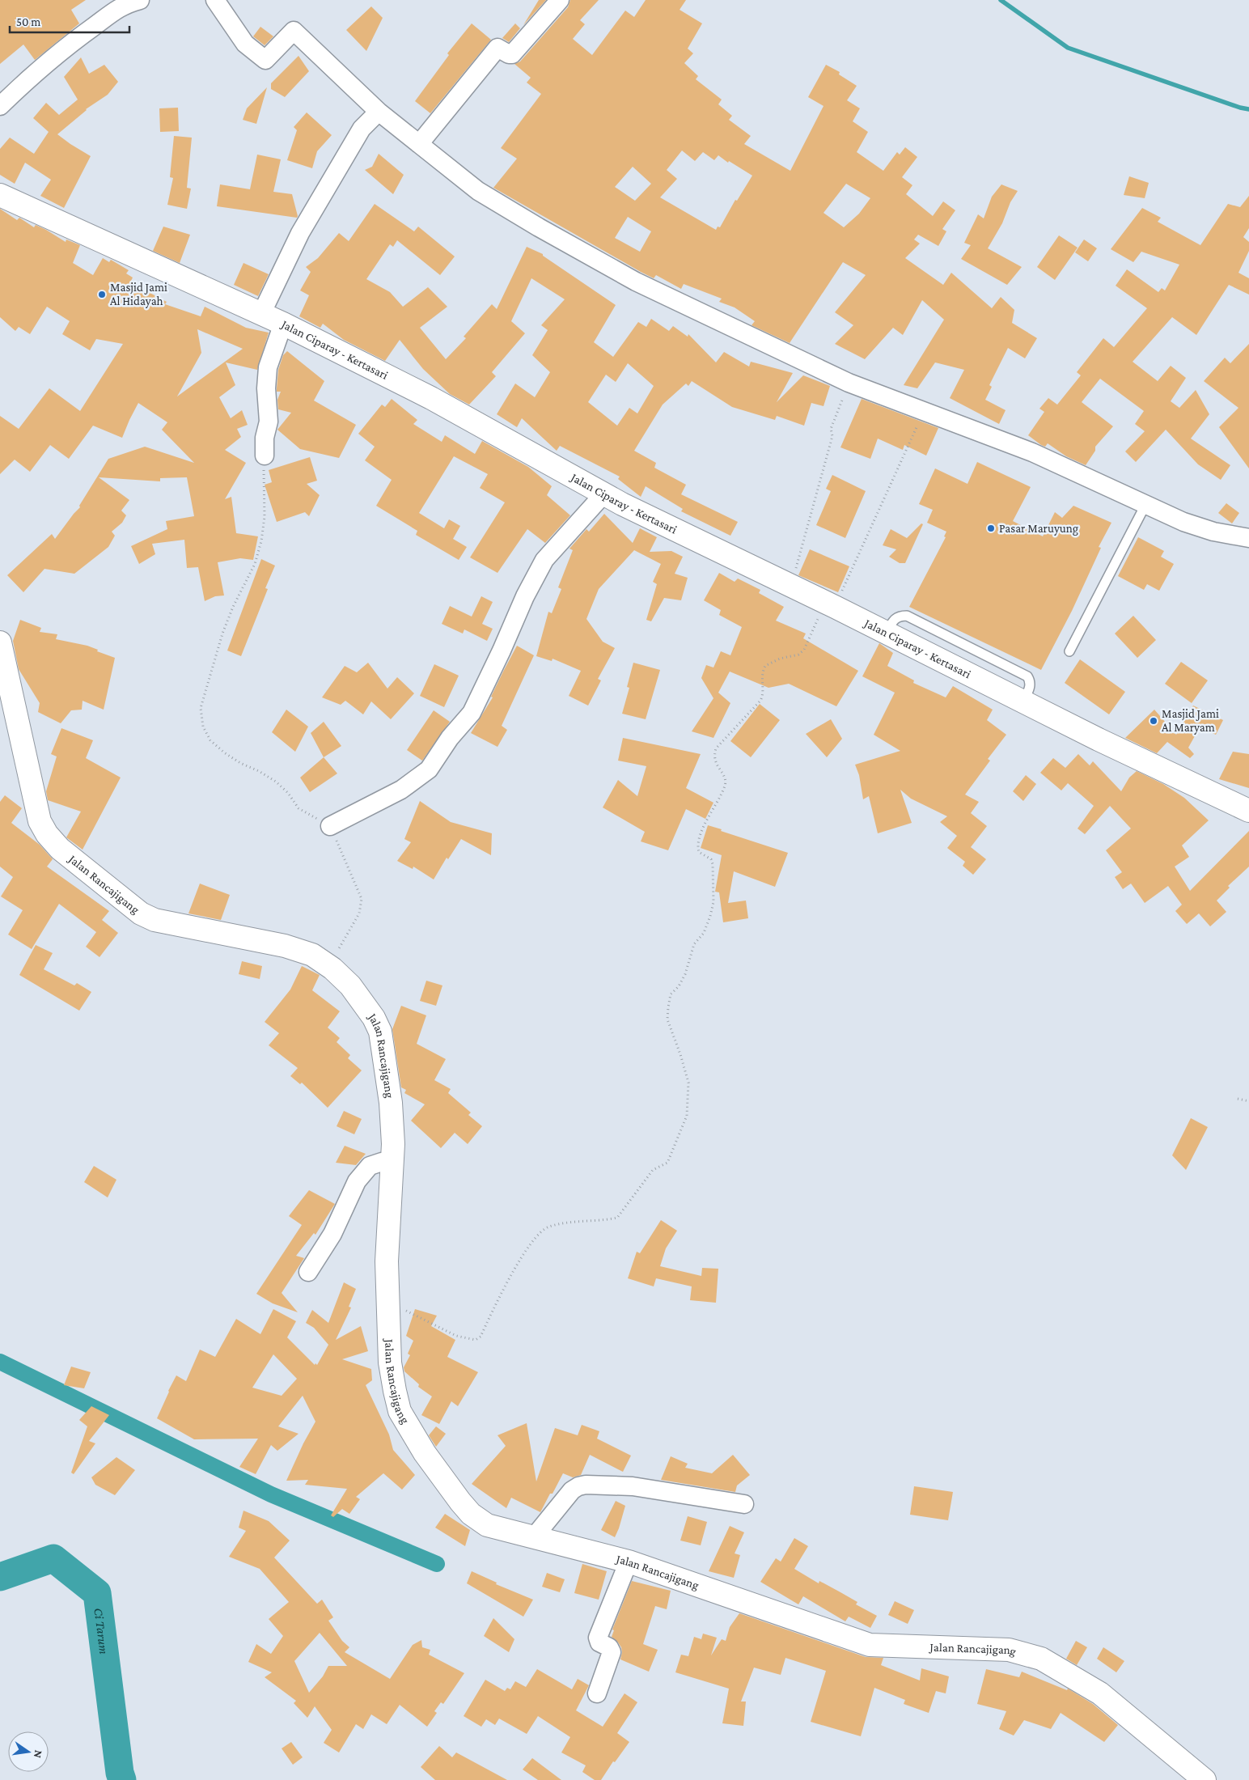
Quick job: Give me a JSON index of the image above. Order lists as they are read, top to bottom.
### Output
{
  "streets": {
    "main road": ["Jalan Ciparay - Kertasari", "Jalan Rancajigang"]
  },
  "water": ["Ci Tarum"],
  "places": ["Masjid Jami Al Hidayah", "Pasar Maruyung", "Masjid Jami Al Maryam"],
  "scale_bar": "50 m",
  "north": "right"
}
